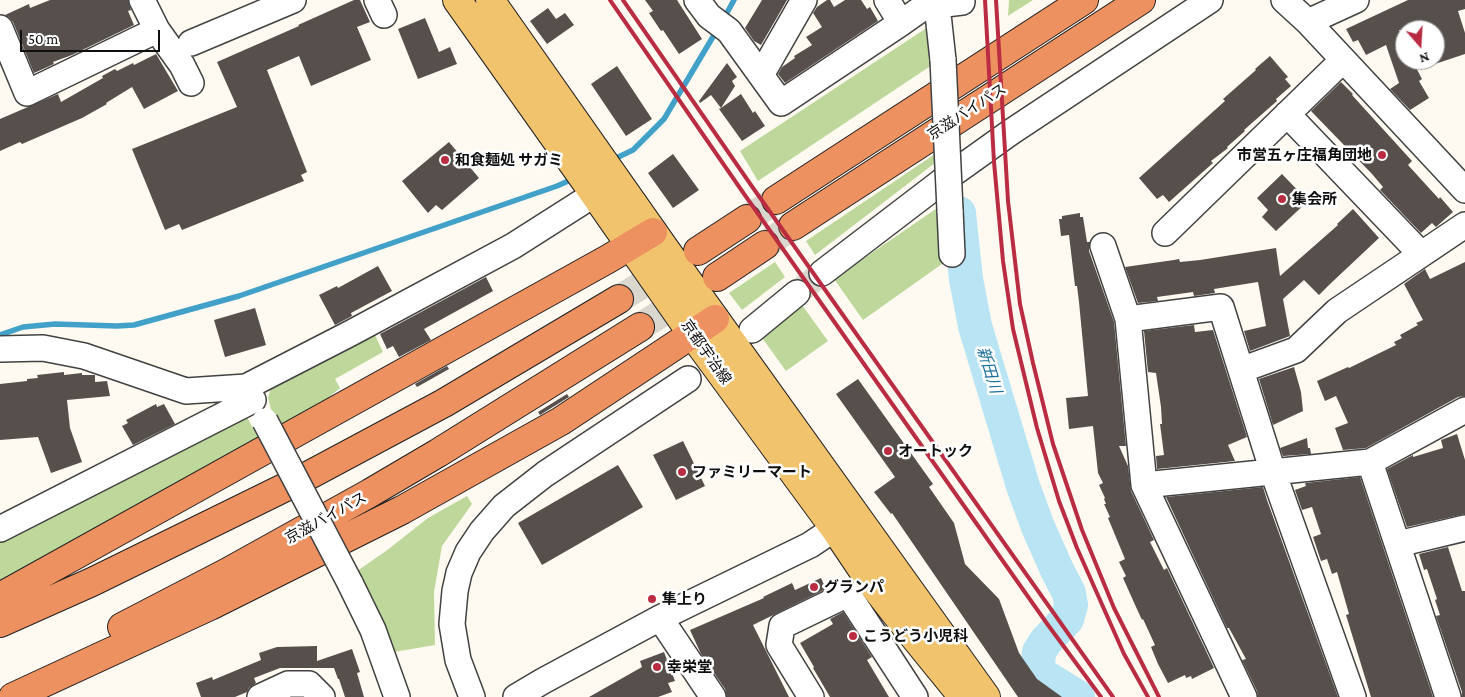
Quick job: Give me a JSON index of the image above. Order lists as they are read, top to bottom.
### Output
{
  "streets": {
    "highway": ["京滋バイパス"],
    "main road": ["京都宇治線"]
  },
  "water": ["新田川"],
  "places": [
    "市営五ヶ庄福角団地",
    "和食麺処 サガミ",
    "集会所",
    "オートック",
    "ファミリーマート",
    "グランパ",
    "隼上り",
    "こうどう小児科",
    "幸栄堂"
  ],
  "scale_bar": "50 m",
  "north": "bottom"
}
